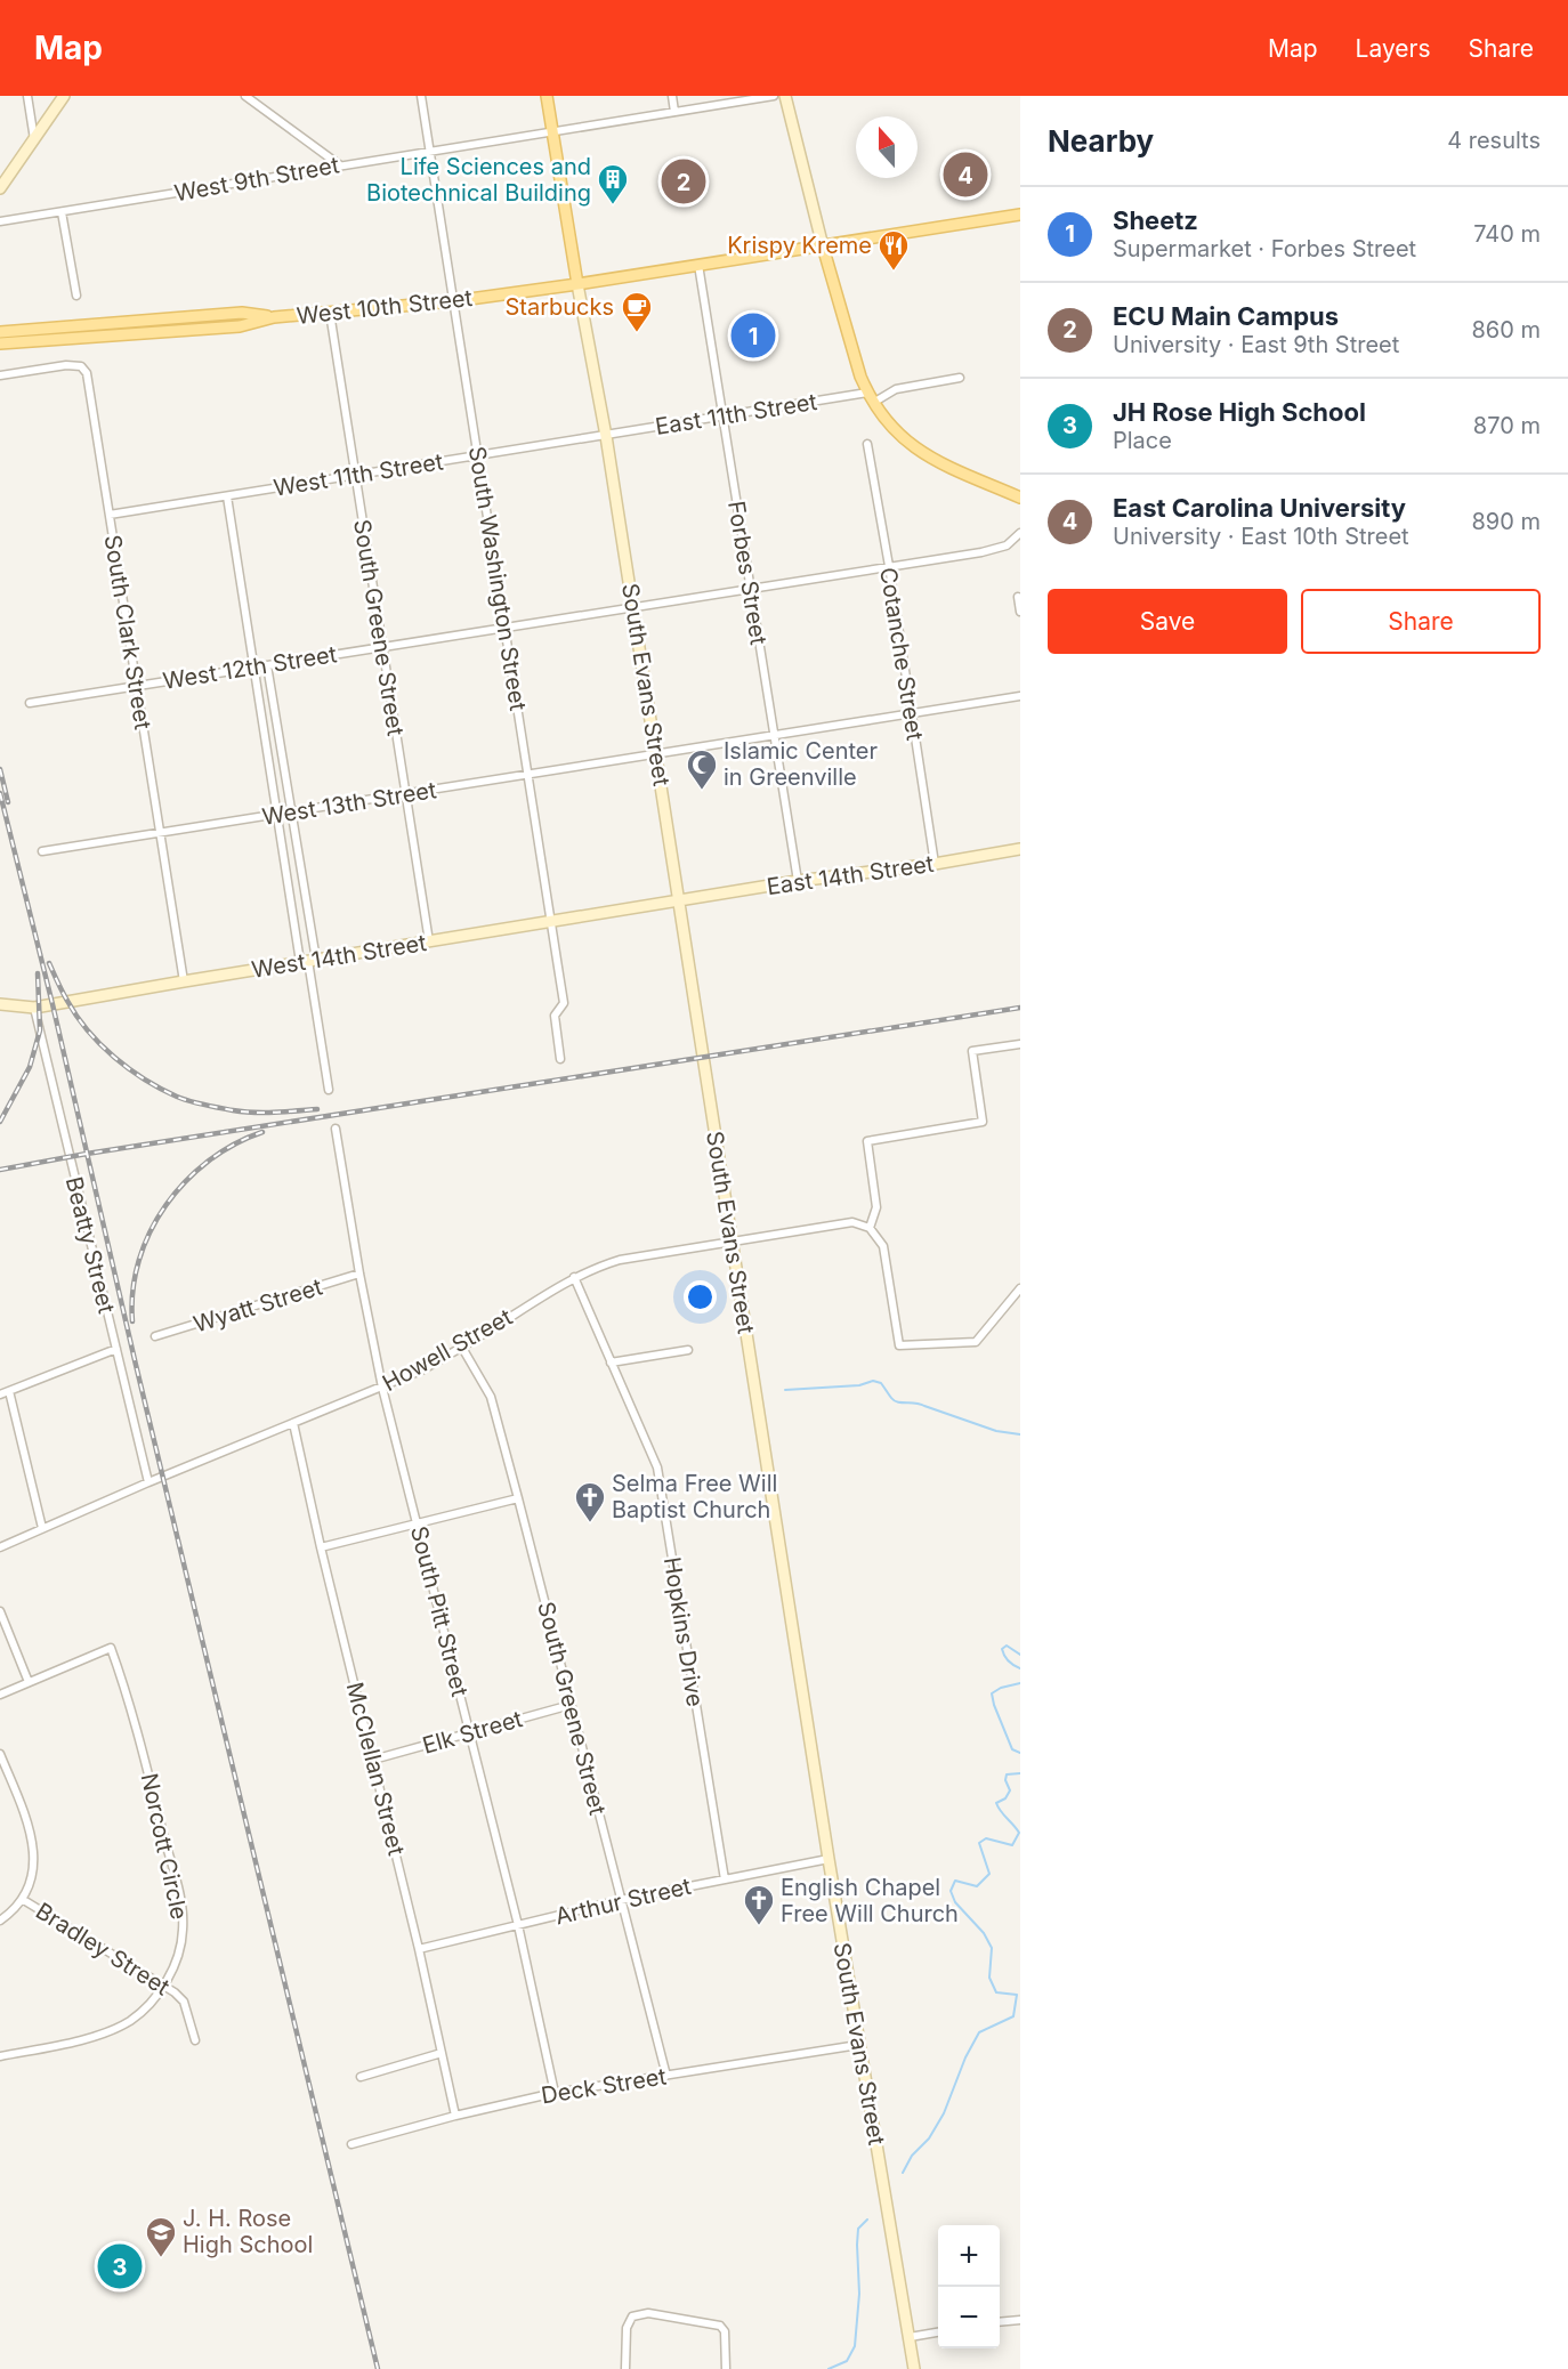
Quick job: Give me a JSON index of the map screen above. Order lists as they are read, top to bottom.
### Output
{
  "streets": {
    "main road": [
      "West 10th Street",
      "South Evans Street",
      "East 14th Street",
      "West 14th Street"
    ],
    "street": [
      "West 9th Street",
      "East 11th Street",
      "West 11th Street",
      "Forbes Street",
      "South Washington Street",
      "South Greene Street",
      "South Clark Street",
      "Cotanche Street",
      "West 12th Street",
      "West 13th Street",
      "Beatty Street",
      "Wyatt Street",
      "Howell Street",
      "South Pitt Street",
      "Hopkins Drive",
      "Elk Street",
      "McClellan Street",
      "Norcott Circle",
      "Arthur Street",
      "Bradley Street",
      "Deck Street"
    ]
  },
  "crossings": [
    ["West 9th Street", "South Washington Street"],
    ["West 9th Street", "South Evans Street"],
    ["West 10th Street", "Forbes Street"],
    ["West 10th Street", "South Washington Street"],
    ["West 10th Street", "South Greene Street"],
    ["West 10th Street", "South Evans Street"],
    ["East 11th Street", "West 11th Street"],
    ["East 11th Street", "Forbes Street"],
    ["East 11th Street", "South Evans Street"],
    ["West 11th Street", "South Washington Street"],
    ["West 11th Street", "South Greene Street"],
    ["West 11th Street", "South Clark Street"],
    ["West 11th Street", "South Evans Street"],
    ["Forbes Street", "West 12th Street"],
    ["Forbes Street", "West 13th Street"],
    ["Forbes Street", "East 14th Street"],
    ["South Washington Street", "West 12th Street"],
    ["South Washington Street", "West 13th Street"],
    ["South Washington Street", "West 14th Street"],
    ["South Greene Street", "West 12th Street"],
    ["South Greene Street", "West 13th Street"],
    ["South Greene Street", "West 14th Street"],
    ["South Greene Street", "Howell Street"],
    ["South Greene Street", "Elk Street"],
    ["South Greene Street", "Arthur Street"],
    ["South Greene Street", "Deck Street"],
    ["South Clark Street", "West 12th Street"],
    ["South Clark Street", "West 13th Street"],
    ["South Clark Street", "West 14th Street"],
    ["Cotanche Street", "West 12th Street"],
    ["Cotanche Street", "West 13th Street"],
    ["Cotanche Street", "East 14th Street"],
    ["West 12th Street", "South Evans Street"],
    ["South Evans Street", "West 13th Street"],
    ["South Evans Street", "East 14th Street"],
    ["South Evans Street", "West 14th Street"],
    ["South Evans Street", "Howell Street"],
    ["South Evans Street", "Arthur Street"],
    ["South Evans Street", "Deck Street"],
    ["East 14th Street", "West 14th Street"],
    ["West 14th Street", "Beatty Street"],
    ["Beatty Street", "Howell Street"],
    ["Wyatt Street", "South Pitt Street"],
    ["Howell Street", "South Pitt Street"],
    ["Howell Street", "Hopkins Drive"],
    ["Howell Street", "McClellan Street"],
    ["South Pitt Street", "Elk Street"],
    ["South Pitt Street", "Arthur Street"],
    ["South Pitt Street", "Deck Street"],
    ["Hopkins Drive", "Arthur Street"],
    ["Elk Street", "McClellan Street"],
    ["McClellan Street", "Arthur Street"],
    ["McClellan Street", "Deck Street"],
    ["Norcott Circle", "Bradley Street"]
  ],
  "places": {
    "building": ["Life Sciences and Biotechnical Building"],
    "restaurant": ["Krispy Kreme"],
    "cafe": ["Starbucks"],
    "mosque": ["Islamic Center in Greenville"],
    "church": ["Selma Free Will Baptist Church", "English Chapel Free Will Church"],
    "school or university": ["J. H. Rose High School"]
  },
  "north": "top",
  "page": {
    "header": "Map",
    "nav": ["Map", "Layers", "Share"],
    "heading": ["Nearby", "4 results"],
    "pins": [
      "4",
      "2",
      "1",
      "3"
    ],
    "list": [
      {
        "mark": "1",
        "name": "Sheetz",
        "note": "Supermarket · Forbes Street",
        "value": "740 m"
      },
      {
        "mark": "2",
        "name": "ECU Main Campus",
        "note": "University · East 9th Street",
        "value": "860 m"
      },
      {
        "mark": "3",
        "name": "JH Rose High School",
        "note": "Place",
        "value": "870 m"
      },
      {
        "mark": "4",
        "name": "East Carolina University",
        "note": "University · East 10th Street",
        "value": "890 m"
      }
    ],
    "buttons": ["Save", "Share"],
    "map_buttons": ["+", "−"]
  }
}
